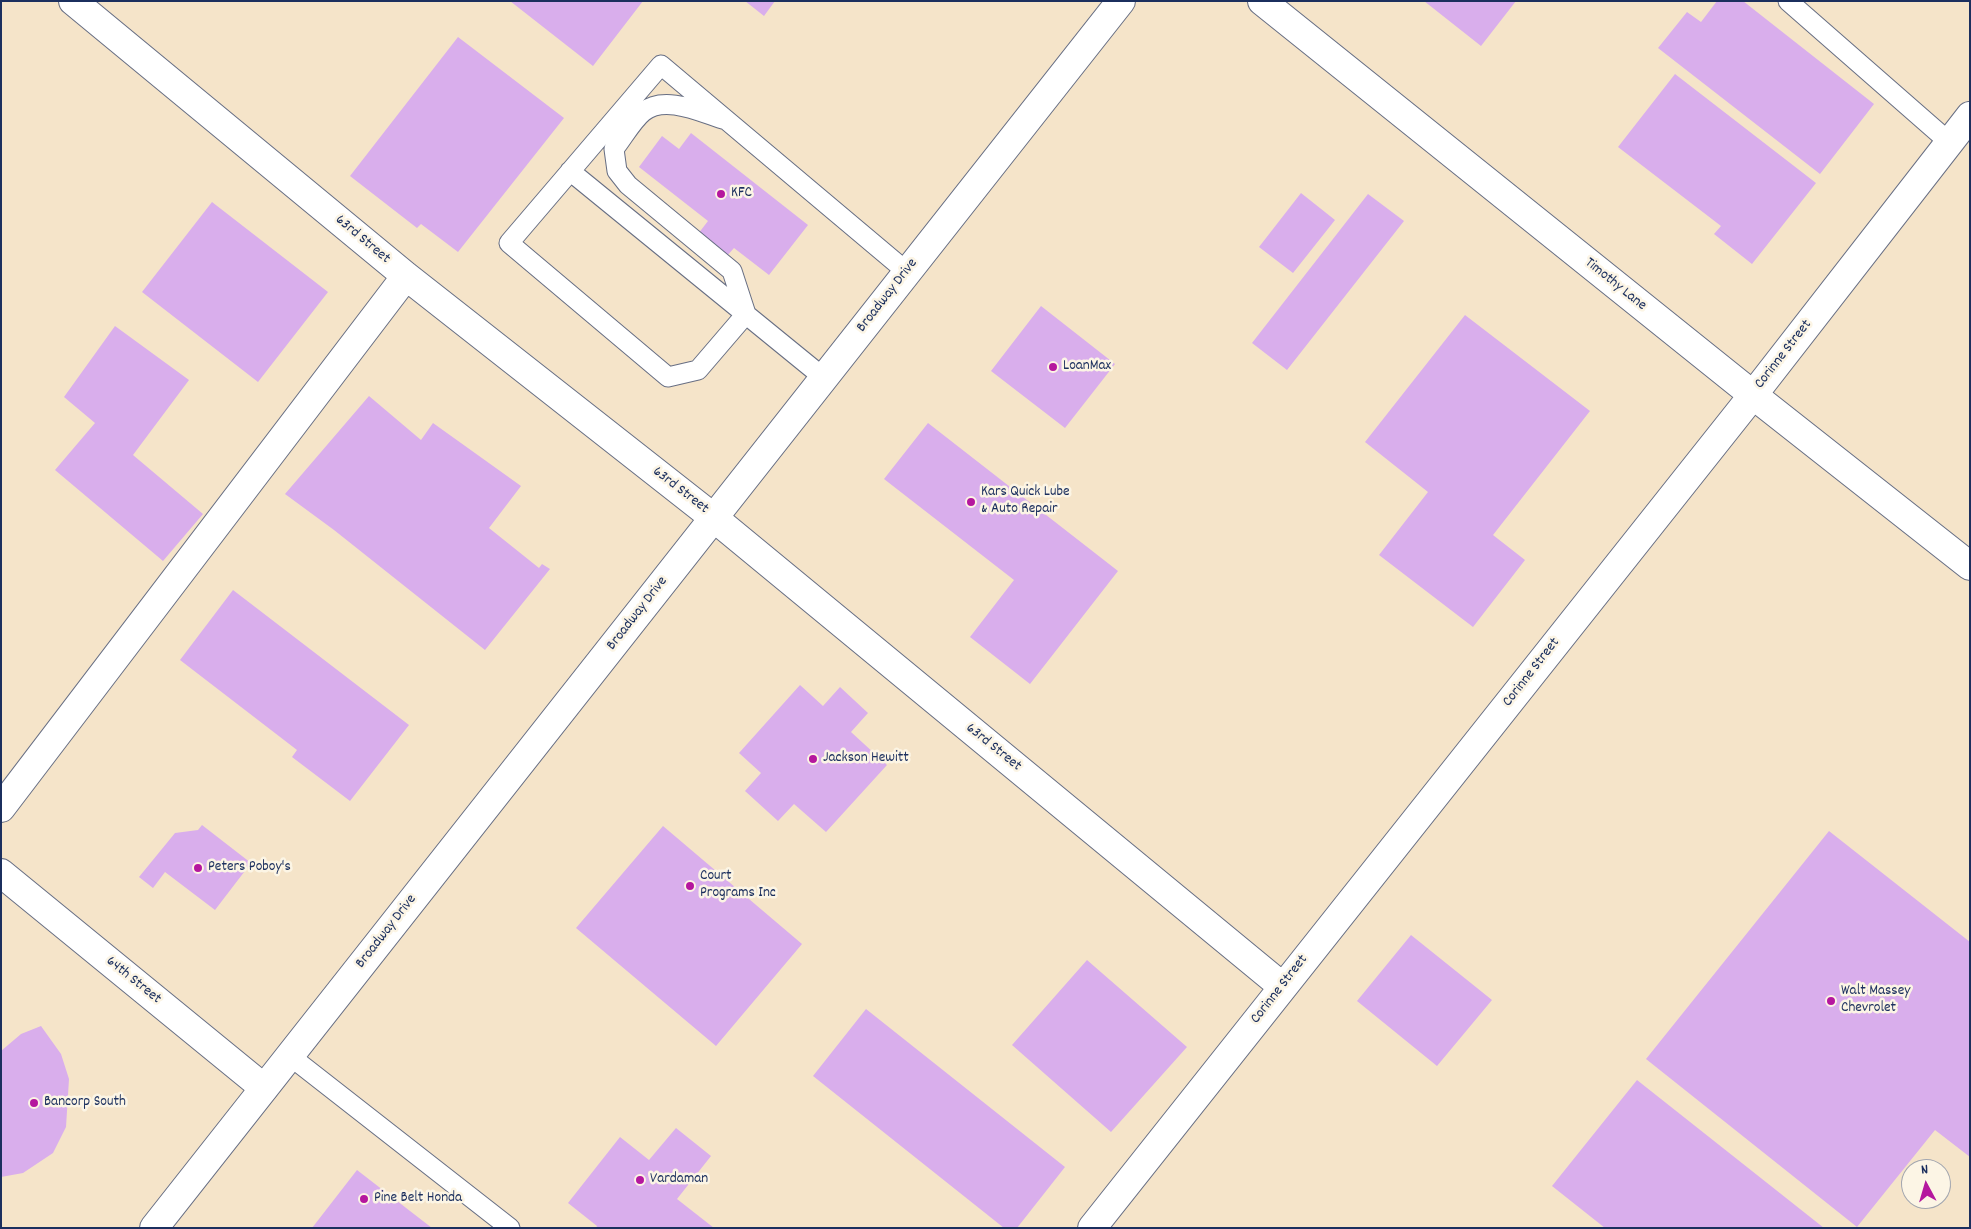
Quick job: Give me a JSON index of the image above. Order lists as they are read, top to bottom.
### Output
{
  "streets": {
    "street": [
      "63rd Street",
      "Timothy Lane",
      "Broadway Drive",
      "Corinne Street",
      "64th Street"
    ]
  },
  "crossings": [
    ["63rd Street", "Broadway Drive"],
    ["63rd Street", "Corinne Street"],
    ["Timothy Lane", "Corinne Street"],
    ["Broadway Drive", "64th Street"]
  ],
  "places": [
    "KFC",
    "LoanMax",
    "Kars Quick Lube & Auto Repair",
    "Jackson Hewitt",
    "Peters Poboy's",
    "Court Programs Inc",
    "Walt Massey Chevrolet",
    "Bancorp South",
    "Vardaman",
    "Pine Belt Honda"
  ],
  "north": "top"
}
